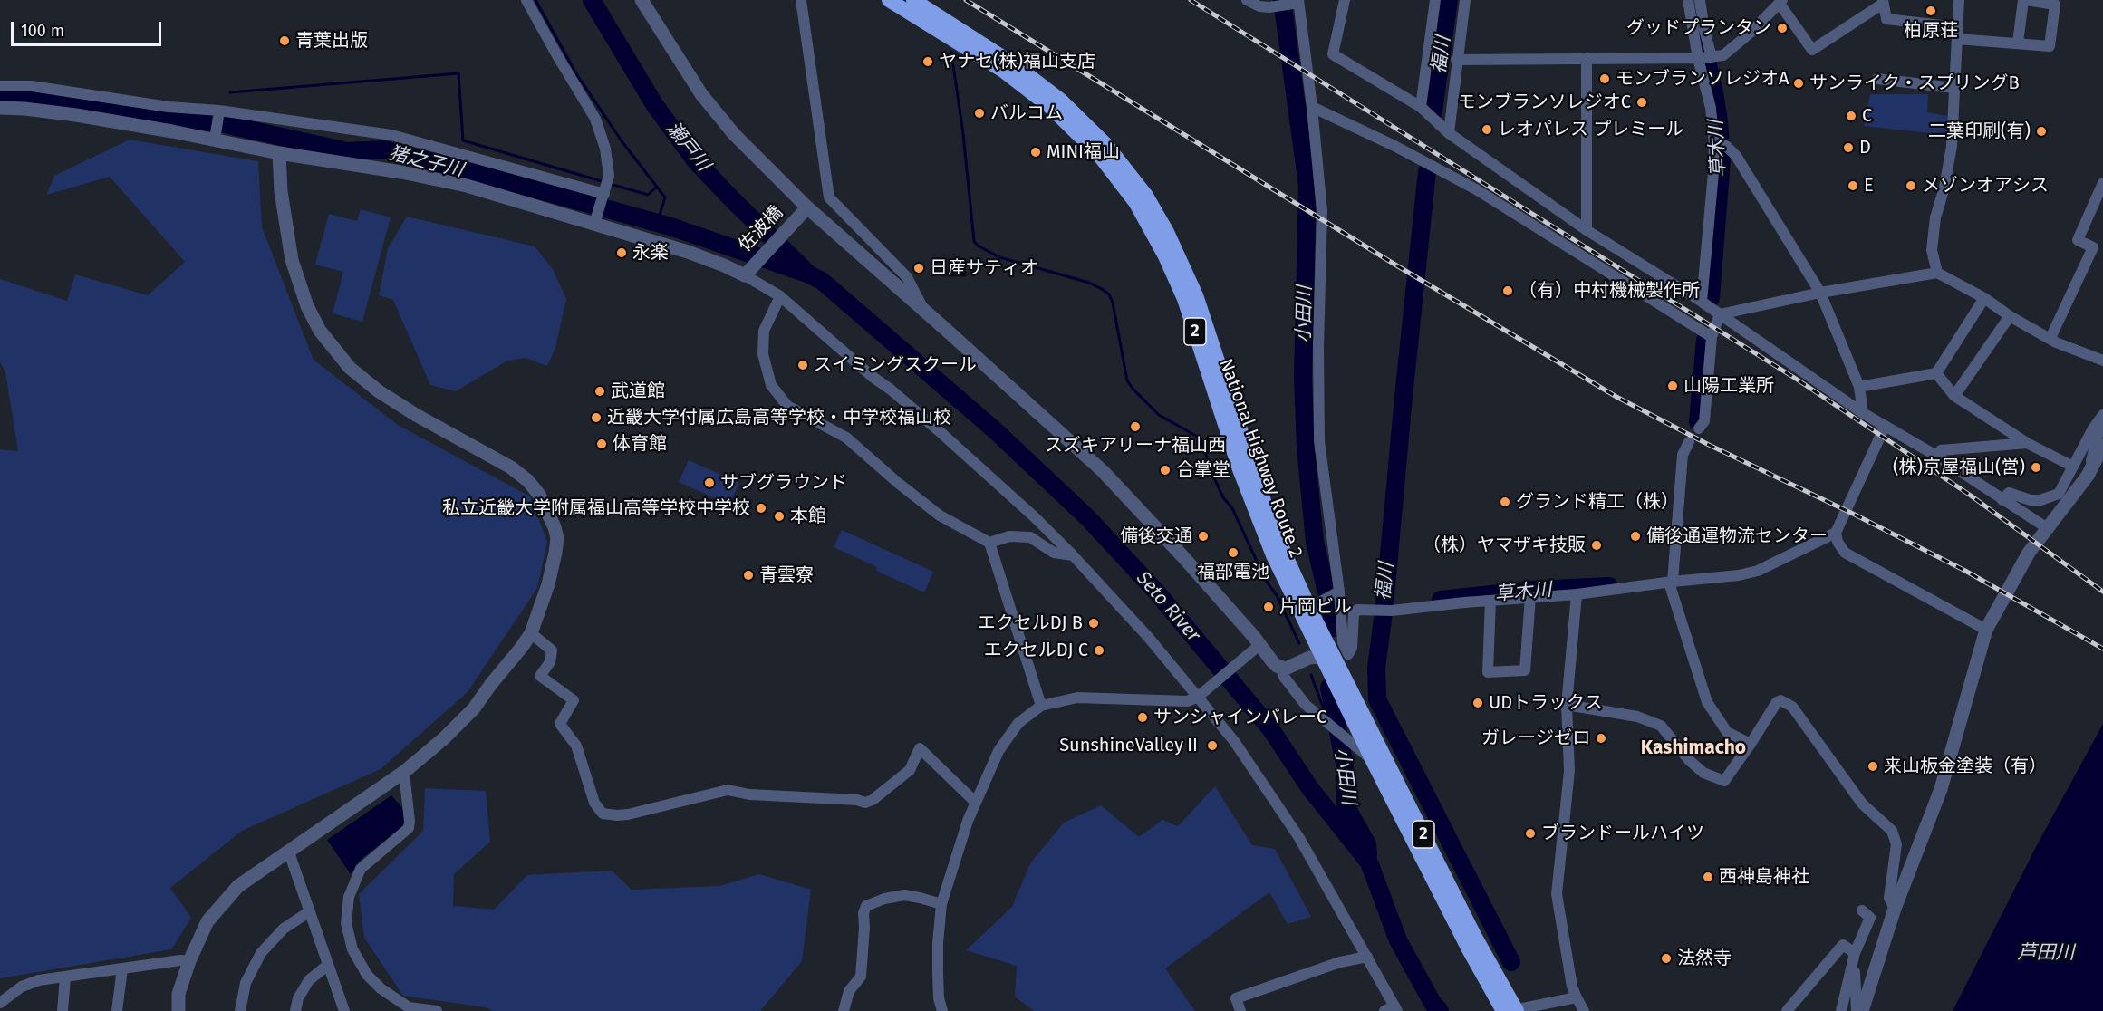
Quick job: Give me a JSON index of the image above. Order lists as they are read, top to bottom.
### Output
{
  "streets": {
    "highway": ["2", "National Highway Route 2"],
    "street": ["佐波橋"]
  },
  "districts": ["Kashimacho"],
  "water": [
    "福川",
    "瀬戸川",
    "草木川",
    "猪之子川",
    "小田川",
    "Seto River",
    "芦田川"
  ],
  "places": [
    "柏原荘",
    "グッドプランタン",
    "青葉出版",
    "ヤナセ(株)福山支店",
    "モンブランソレジオA",
    "サンライク・スプリングB",
    "モンブランソレジオC",
    "バルコム",
    "C",
    "レオパレス プレミール",
    "二葉印刷(有)",
    "D",
    "MINI福山",
    "E",
    "メゾンオアシス",
    "永楽",
    "日産サティオ",
    "（有）中村機械製作所",
    "スイミングスクール",
    "山陽工業所",
    "武道館",
    "近畿大学付属広島高等学校・中学校福山校",
    "スズキアリーナ福山西",
    "体育館",
    "(株)京屋福山(営)",
    "合掌堂",
    "サブグラウンド",
    "グランド精工（株）",
    "私立近畿大学附属福山高等学校中学校",
    "本館",
    "備後交通",
    "備後通運物流センター",
    "（株）ヤマザキ技販",
    "福部電池",
    "青雲寮",
    "片岡ビル",
    "エクセルDJ B",
    "エクセルDJ C",
    "UDトラックス",
    "サンシャインバレーC",
    "ガレージゼロ",
    "SunshineValleyⅡ",
    "来山板金塗装（有）",
    "ブランドールハイツ",
    "西神島神社",
    "法然寺"
  ],
  "scale_bar": "100 m"
}
